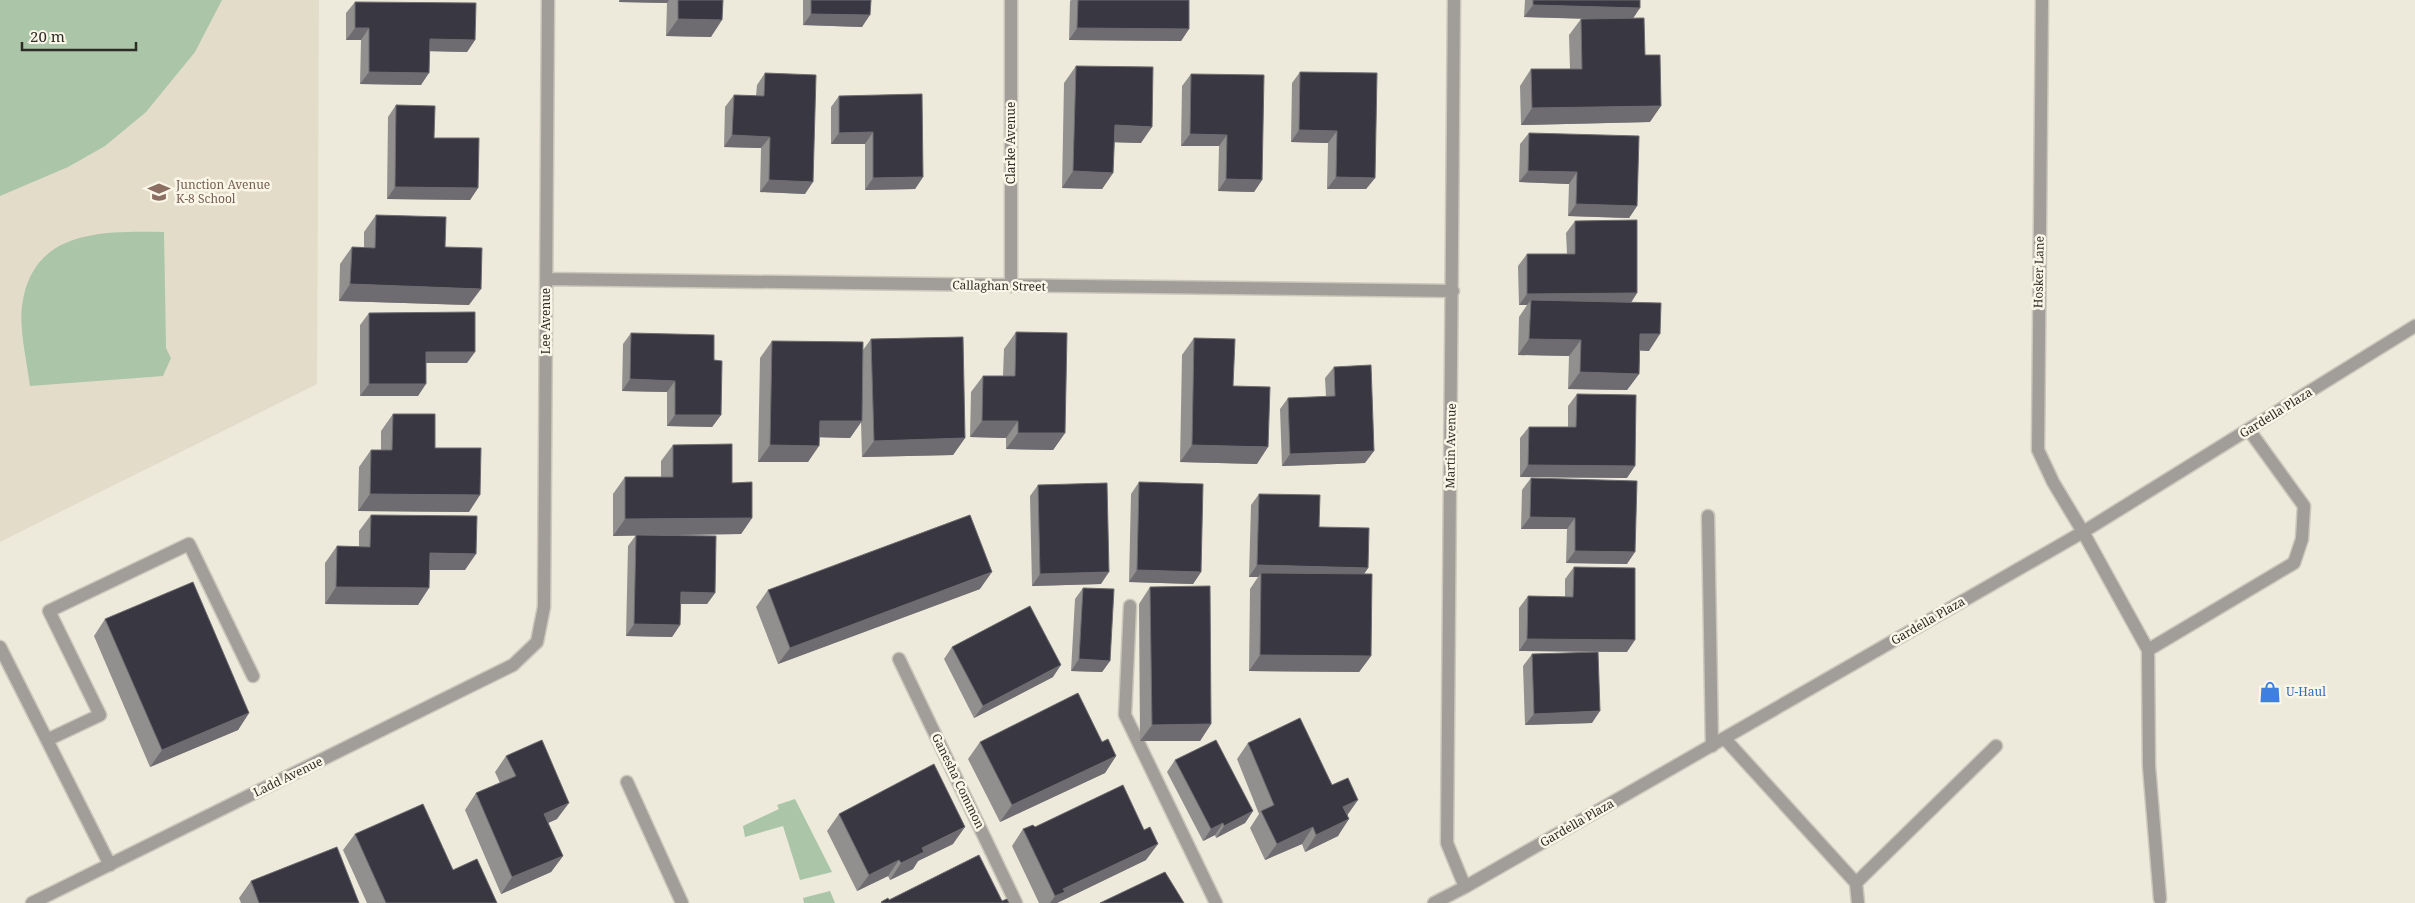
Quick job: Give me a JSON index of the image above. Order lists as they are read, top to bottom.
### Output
{
  "streets": {
    "street": [
      "Clarke Avenue",
      "Hosker Lane",
      "Callaghan Street",
      "Lee Avenue",
      "Gardella Plaza",
      "Martin Avenue",
      "Ladd Avenue",
      "Ganesha Common"
    ]
  },
  "crossings": [
    ["Clarke Avenue", "Callaghan Street"],
    ["Hosker Lane", "Gardella Plaza"],
    ["Callaghan Street", "Lee Avenue"],
    ["Callaghan Street", "Martin Avenue"],
    ["Lee Avenue", "Ladd Avenue"],
    ["Gardella Plaza", "Martin Avenue"]
  ],
  "places": {
    "school or university": ["Junction Avenue K-8 School"],
    "shop": ["U-Haul"]
  },
  "scale_bar": "20 m"
}
